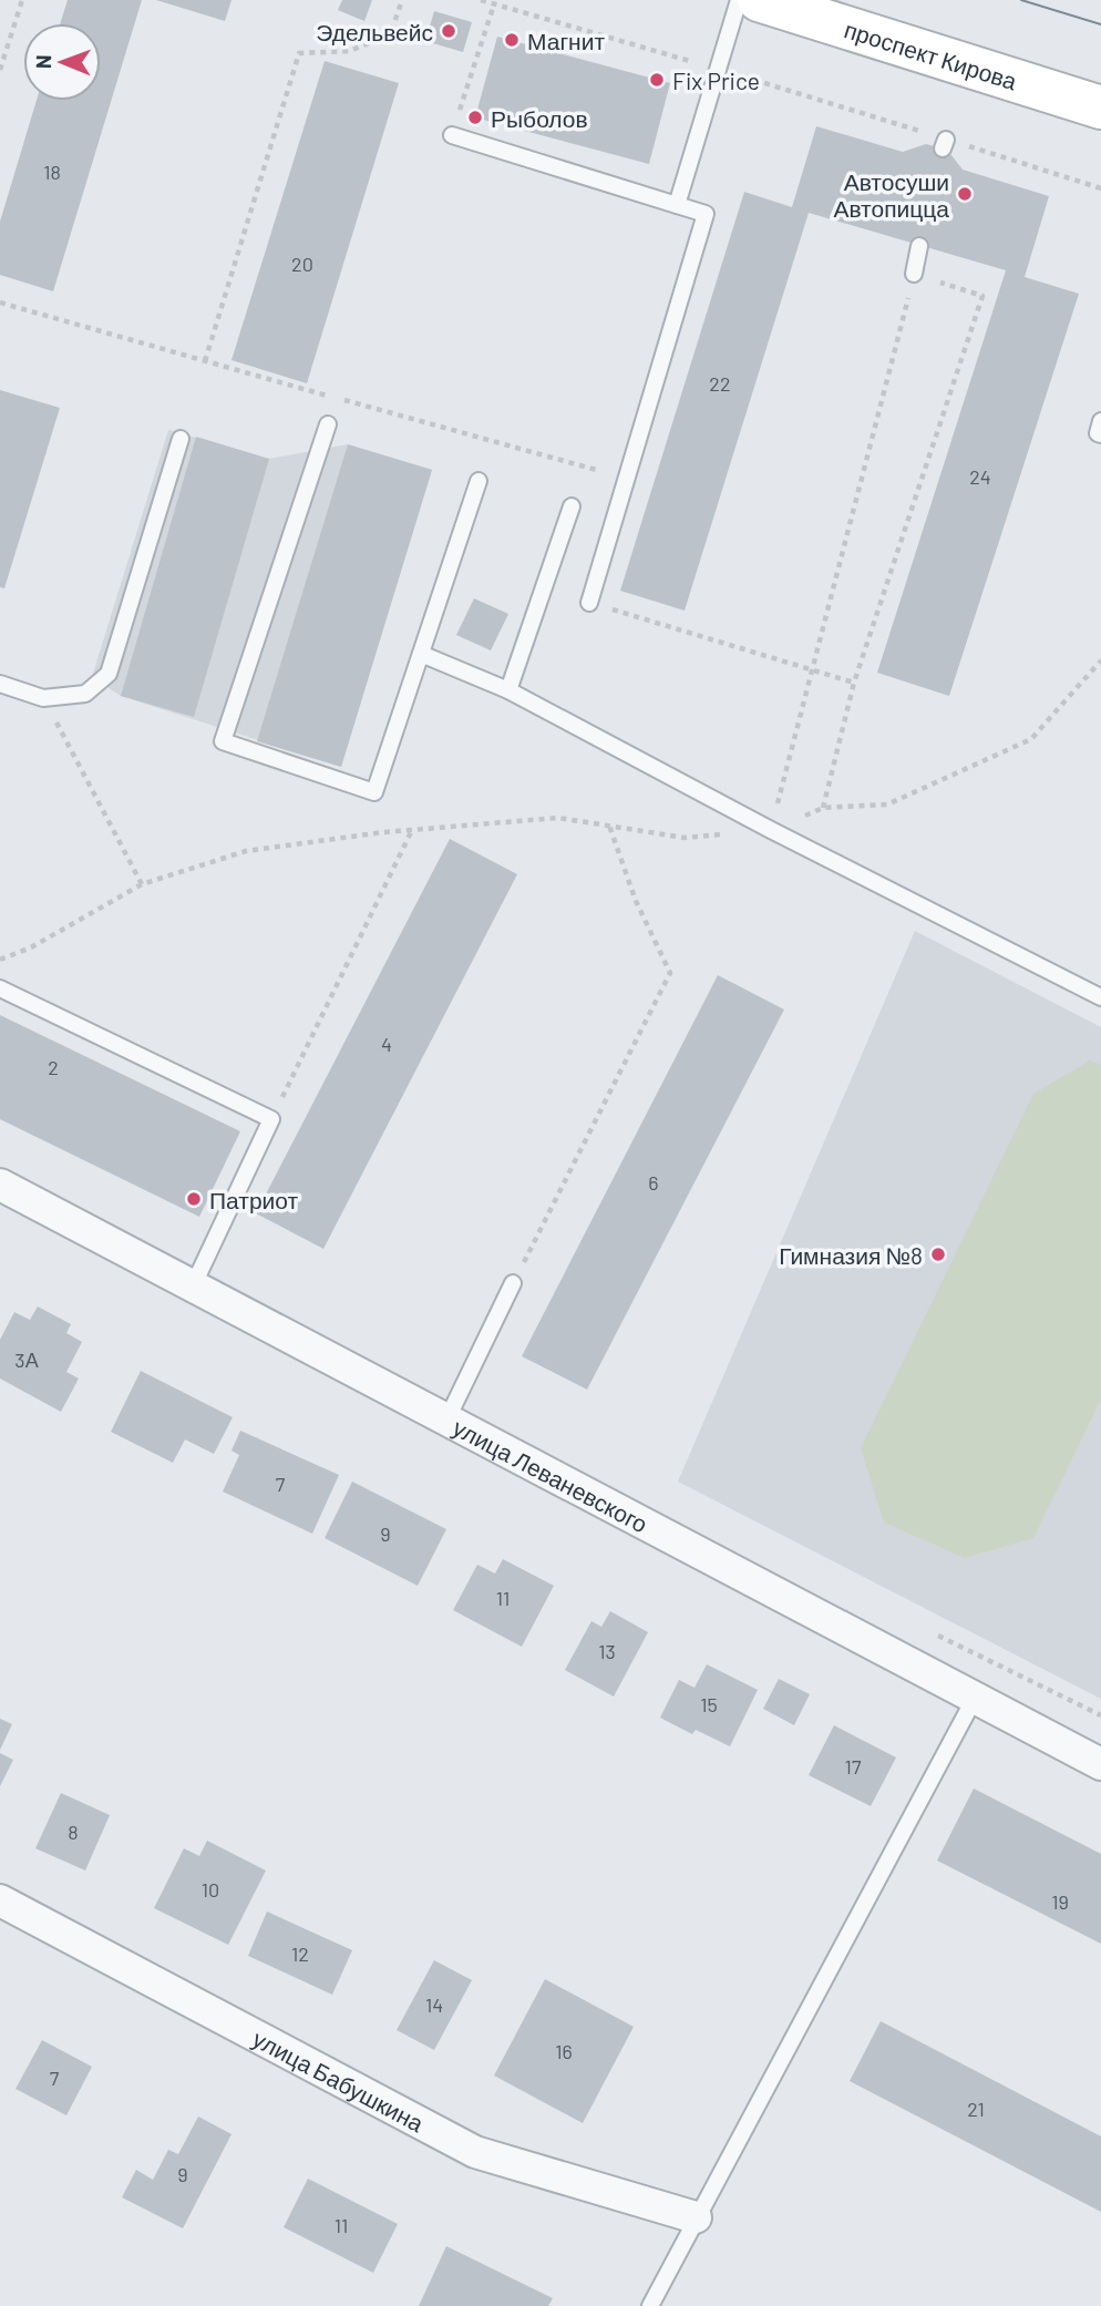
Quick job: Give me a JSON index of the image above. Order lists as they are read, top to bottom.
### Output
{
  "streets": {
    "main road": ["проспект Кирова"],
    "street": ["улица Леваневского", "улица Бабушкина"]
  },
  "places": [
    "Эдельвейс",
    "Магнит",
    "Fix Price",
    "Рыболов",
    "Автосуши Автопицца",
    "Патриот",
    "Гимназия №8"
  ],
  "house_numbers": [
    "18",
    "20",
    "22",
    "24",
    "4",
    "2",
    "6",
    "3А",
    "7",
    "9",
    "11",
    "13",
    "15",
    "17",
    "8",
    "10",
    "19",
    "12",
    "14",
    "16",
    "7",
    "21",
    "9",
    "11"
  ],
  "north": "left"
}
